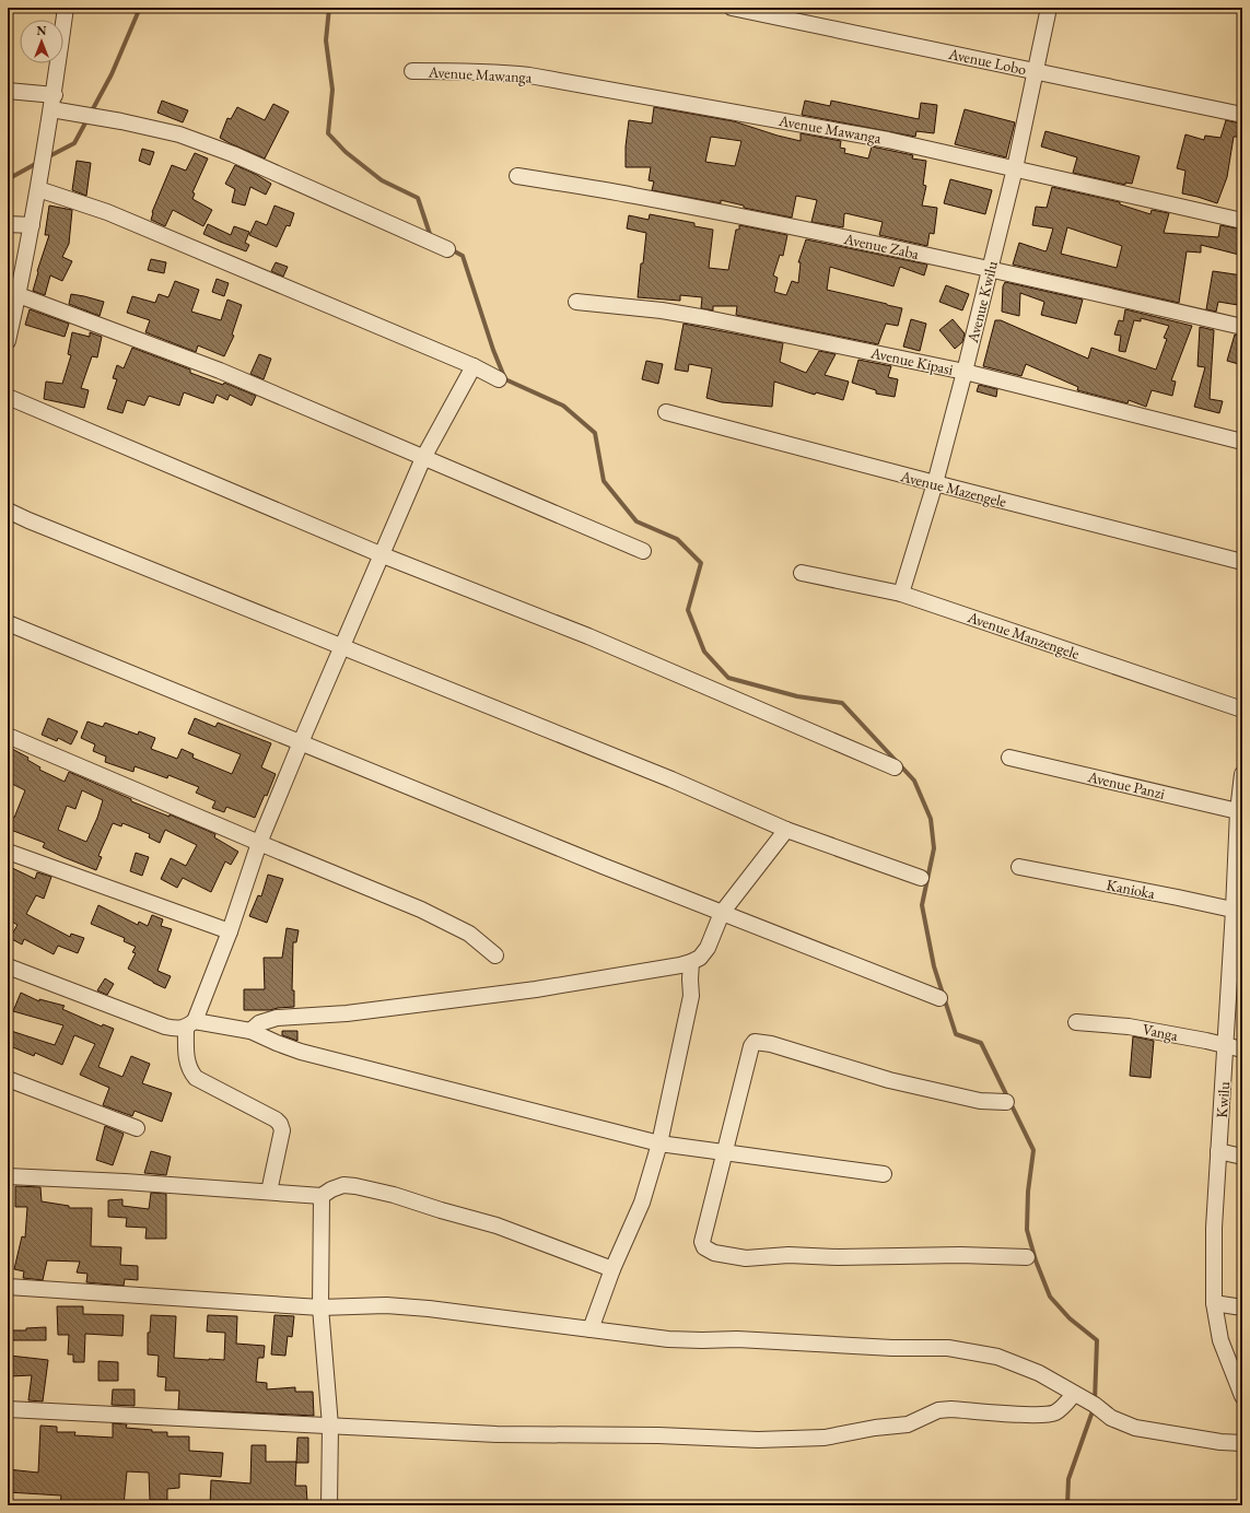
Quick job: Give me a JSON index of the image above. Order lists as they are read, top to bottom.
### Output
{
  "streets": {
    "street": [
      "Avenue Lobo",
      "Avenue Mawanga",
      "Avenue Zaba",
      "Avenue Kwilu",
      "Avenue Kipasi",
      "Avenue Mazengele",
      "Avenue Manzengele",
      "Avenue Panzi",
      "Kanioka",
      "Vanga",
      "Kwilu"
    ]
  },
  "crossings": [
    ["Avenue Lobo", "Avenue Kwilu"],
    ["Avenue Mawanga", "Avenue Kwilu"],
    ["Avenue Zaba", "Avenue Kwilu"],
    ["Avenue Kwilu", "Avenue Kipasi"],
    ["Avenue Kwilu", "Avenue Mazengele"],
    ["Avenue Kwilu", "Avenue Manzengele"],
    ["Avenue Panzi", "Kwilu"],
    ["Kanioka", "Kwilu"],
    ["Vanga", "Kwilu"]
  ],
  "north": "top"
}
